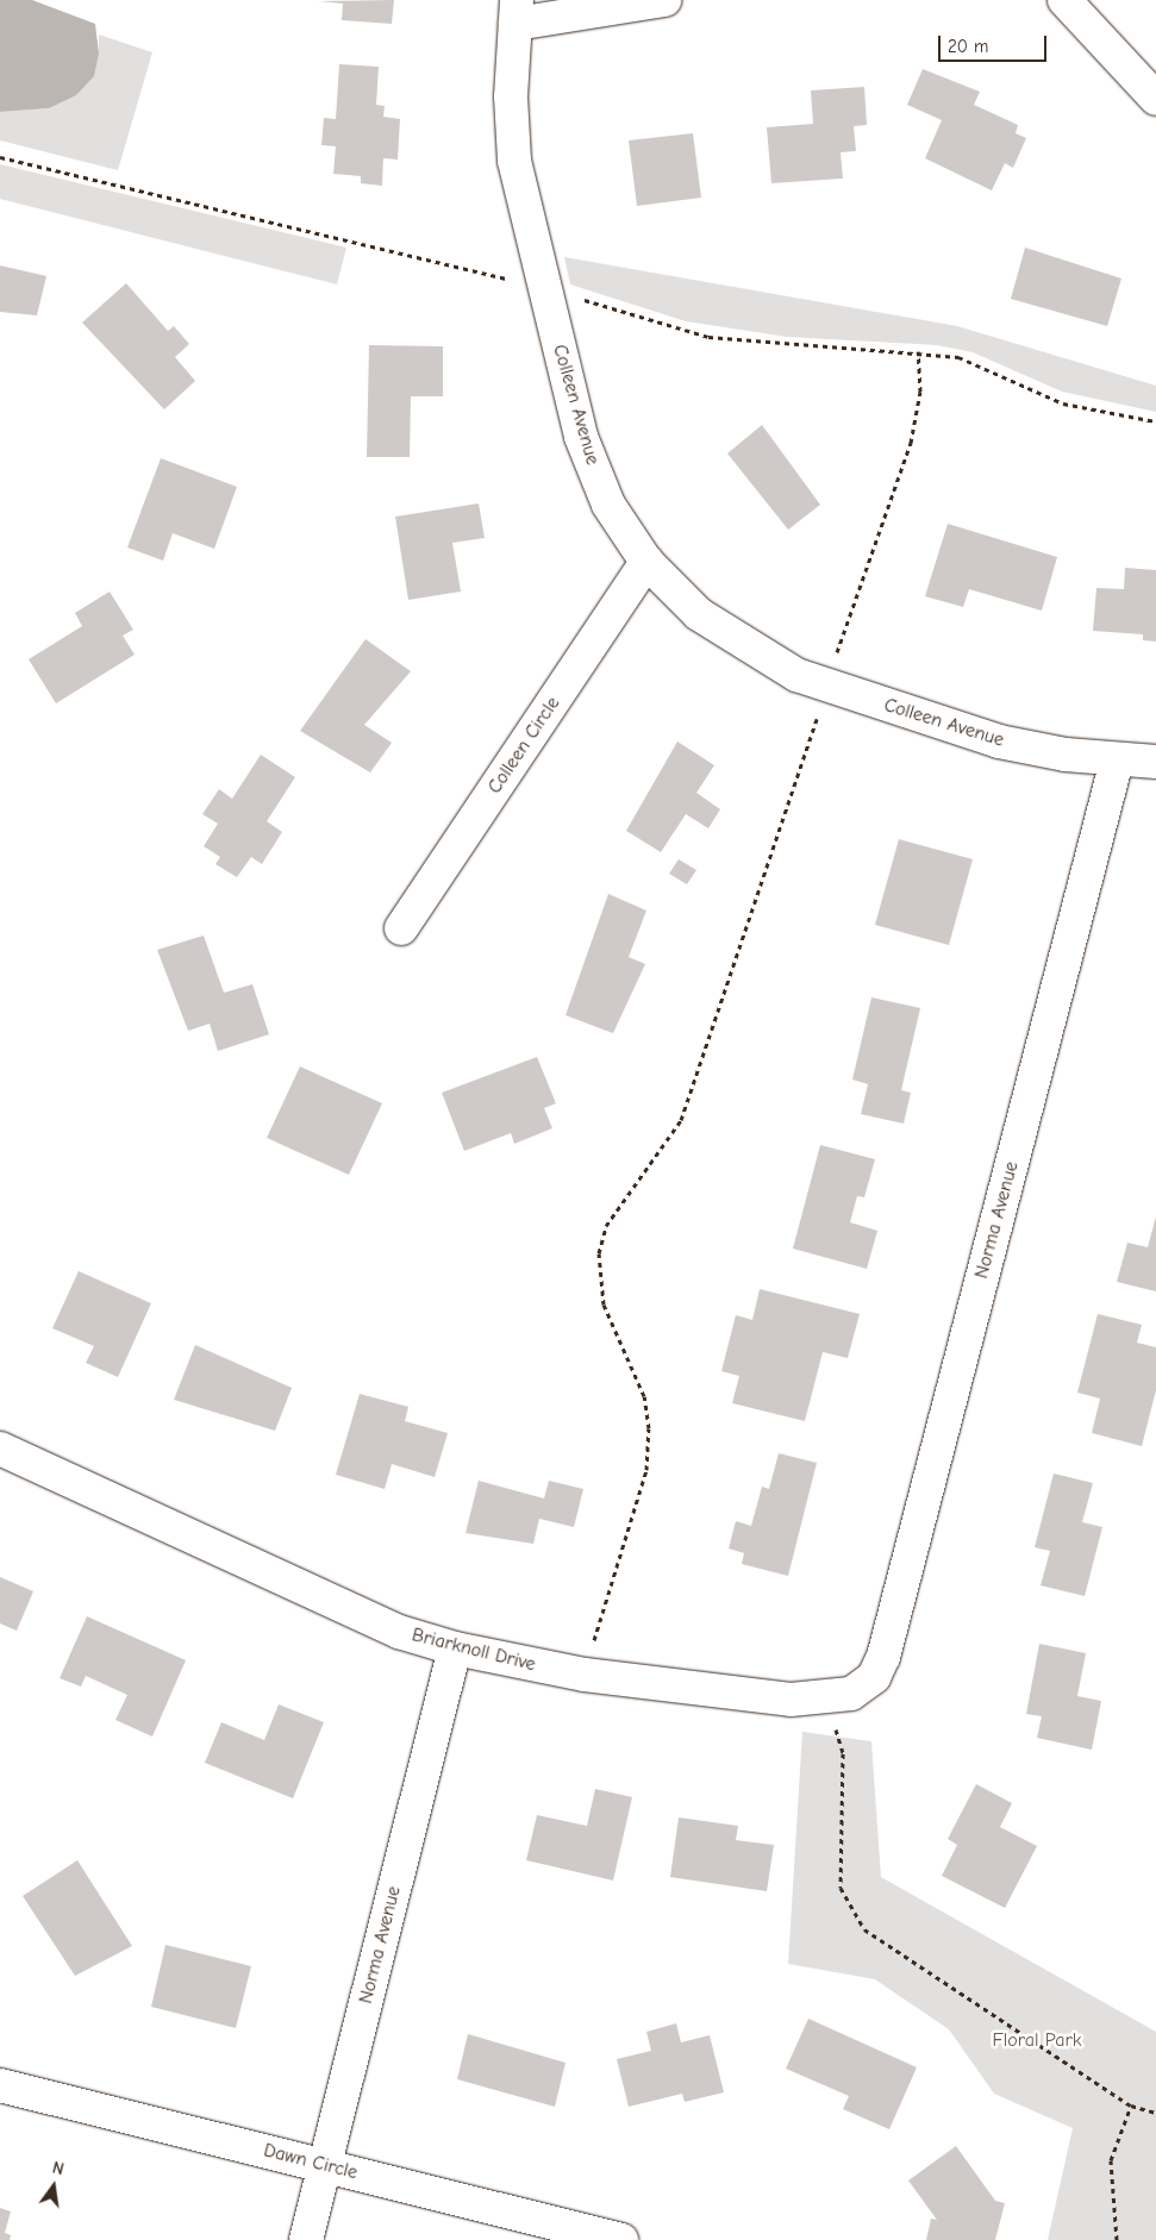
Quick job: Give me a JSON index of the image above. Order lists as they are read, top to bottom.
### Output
{
  "streets": {
    "street": [
      "Colleen Avenue",
      "Colleen Circle",
      "Norma Avenue",
      "Briarknoll Drive",
      "Dawn Circle"
    ]
  },
  "crossings": [
    ["Colleen Avenue", "Colleen Circle"],
    ["Colleen Avenue", "Norma Avenue"],
    ["Norma Avenue", "Briarknoll Drive"],
    ["Norma Avenue", "Dawn Circle"]
  ],
  "parks": ["Floral Park"],
  "scale_bar": "20 m",
  "north": "top"
}
